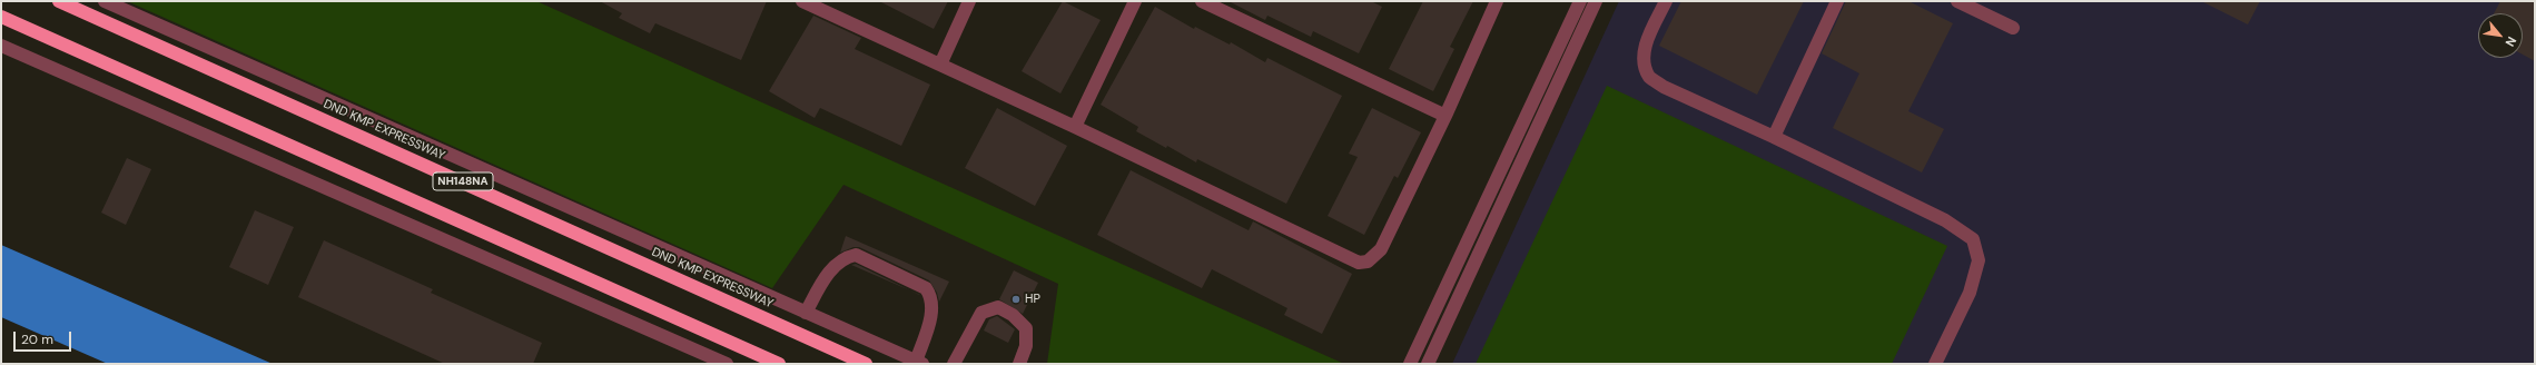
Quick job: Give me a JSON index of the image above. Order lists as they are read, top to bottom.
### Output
{
  "streets": {
    "highway": ["DND KMP EXPRESSWAY", "NH148NA"]
  },
  "places": ["HP"],
  "scale_bar": "20 m",
  "north": "bottom right"
}
